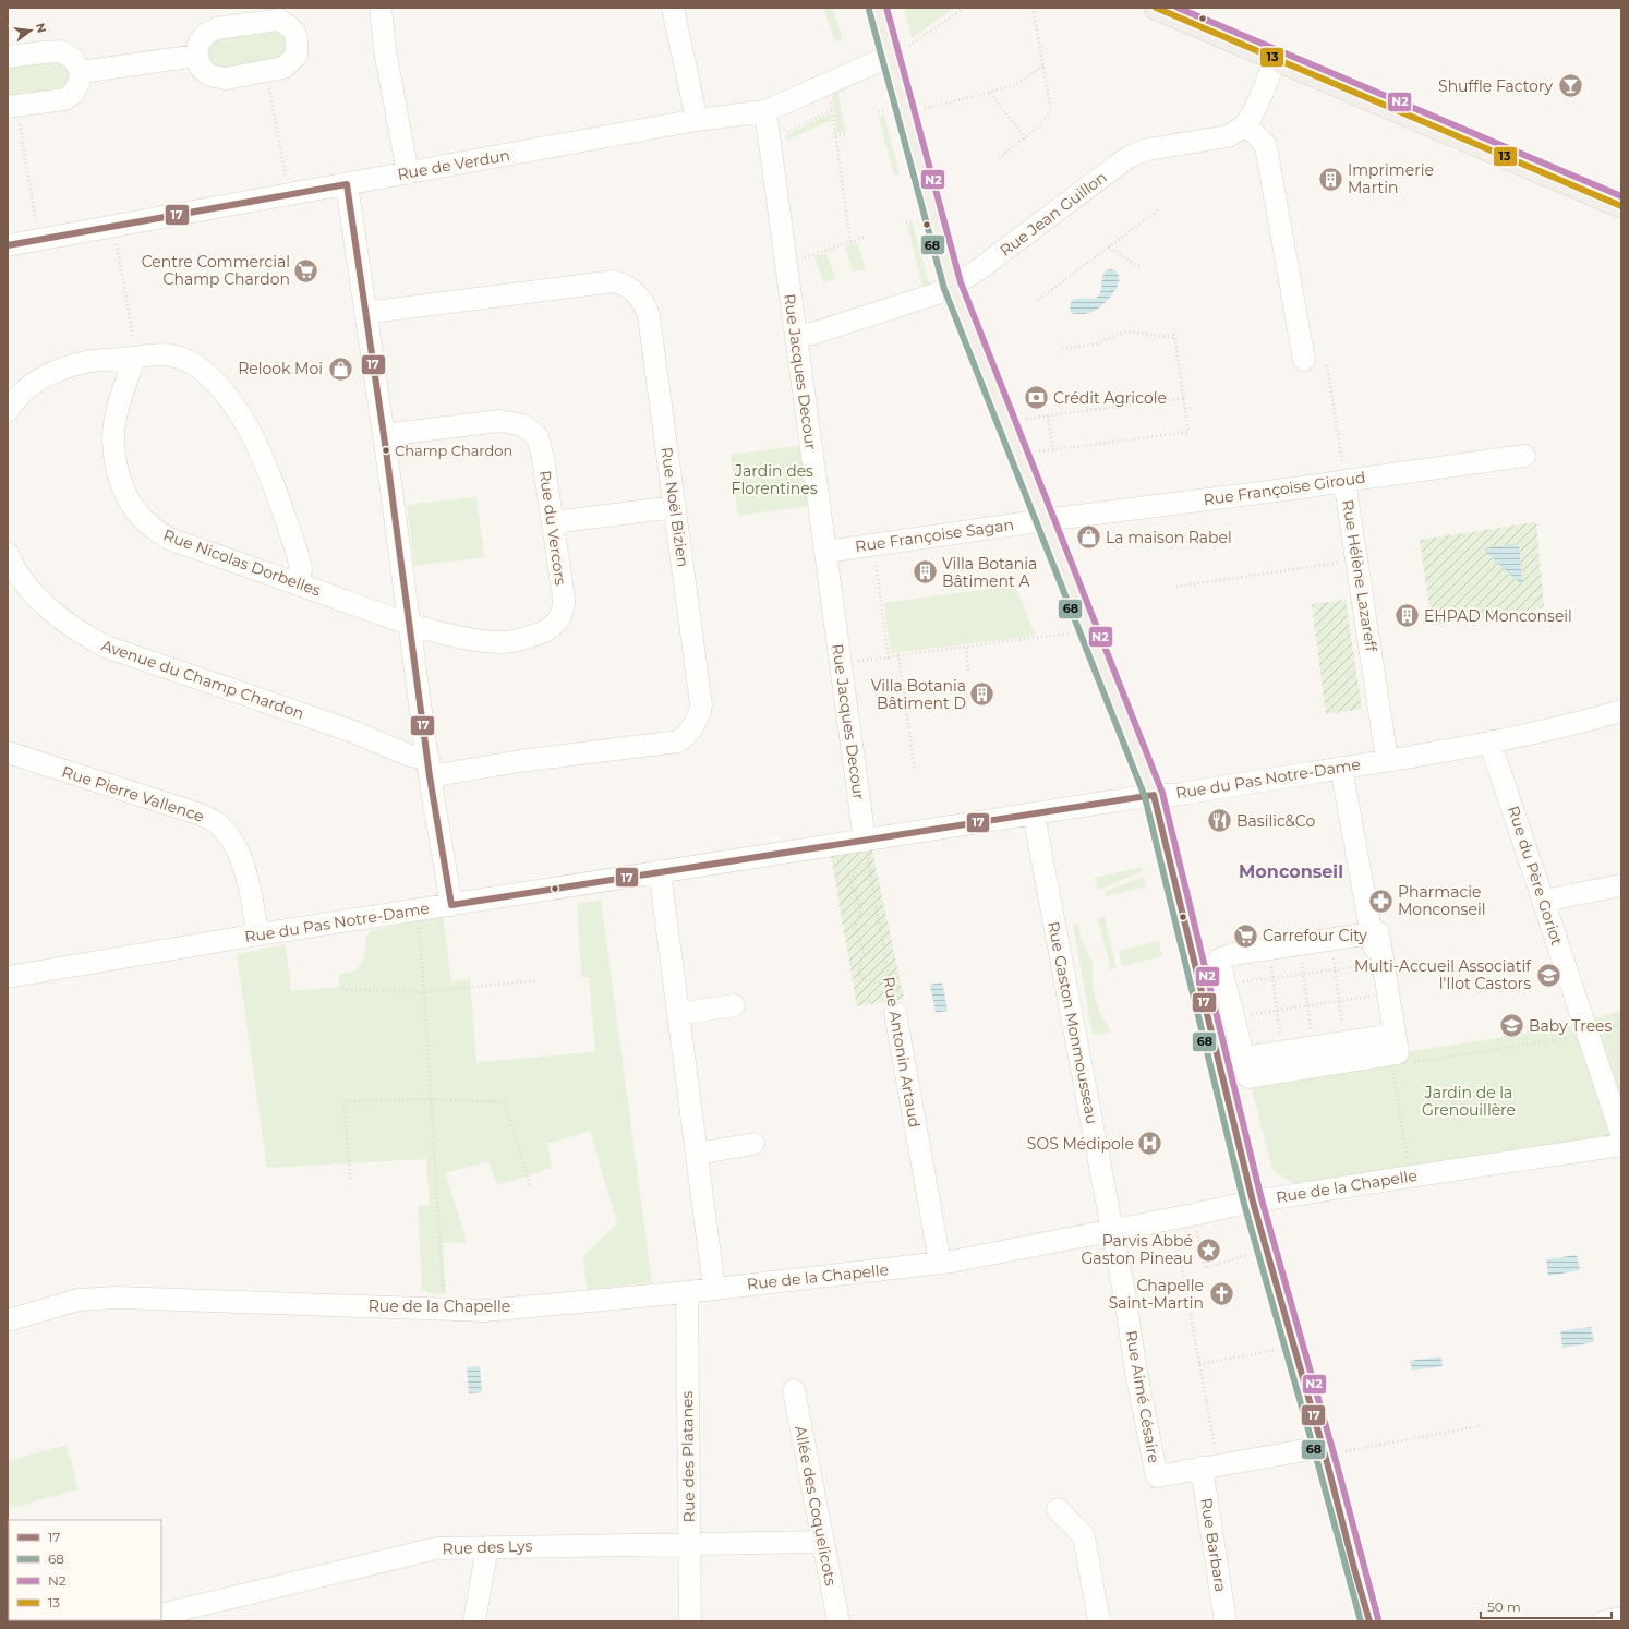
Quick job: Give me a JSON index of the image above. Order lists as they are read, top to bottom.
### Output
{
  "streets": {
    "street": [
      "Rue de Verdun",
      "Rue Jean Guillon",
      "Rue Jacques Decour",
      "Rue Françoise Giroud",
      "Rue Noël Bizien",
      "Rue du Vercors",
      "Rue Françoise Sagan",
      "Rue Nicolas Dorbelles",
      "Rue Hélène Lazareff",
      "Avenue du Champ Chardon",
      "Rue du Pas Notre-Dame",
      "Rue Pierre Vallence",
      "Rue du Père Goriot",
      "Rue Gaston Monmousseau",
      "Rue Antonin Artaud",
      "Rue de la Chapelle",
      "Rue Aimé Césaire",
      "Rue des Platanes",
      "Allée des Coquelicots",
      "Rue Barbara",
      "Rue des Lys"
    ]
  },
  "crossings": [
    ["Rue de Verdun", "Rue Jacques Decour"],
    ["Rue Jean Guillon", "Rue Jacques Decour"],
    ["Rue Jacques Decour", "Rue Françoise Sagan"],
    ["Rue Jacques Decour", "Rue du Pas Notre-Dame"],
    ["Rue Jacques Decour", "Rue Antonin Artaud"],
    ["Rue Françoise Giroud", "Rue Françoise Sagan"],
    ["Rue Françoise Giroud", "Rue Hélène Lazareff"],
    ["Rue Noël Bizien", "Avenue du Champ Chardon"],
    ["Rue du Vercors", "Rue Nicolas Dorbelles"],
    ["Rue Hélène Lazareff", "Rue du Pas Notre-Dame"],
    ["Rue du Pas Notre-Dame", "Rue Pierre Vallence"],
    ["Rue du Pas Notre-Dame", "Rue du Père Goriot"],
    ["Rue du Pas Notre-Dame", "Rue Gaston Monmousseau"],
    ["Rue du Pas Notre-Dame", "Rue Antonin Artaud"],
    ["Rue Gaston Monmousseau", "Rue de la Chapelle"],
    ["Rue Gaston Monmousseau", "Rue Aimé Césaire"],
    ["Rue Antonin Artaud", "Rue de la Chapelle"],
    ["Rue de la Chapelle", "Rue Aimé Césaire"],
    ["Rue de la Chapelle", "Rue des Platanes"],
    ["Rue Aimé Césaire", "Rue Barbara"],
    ["Rue des Platanes", "Rue des Lys"],
    ["Allée des Coquelicots", "Rue des Lys"]
  ],
  "districts": ["Monconseil"],
  "parks": ["Jardin des Florentines", "Jardin de la Grenouillère"],
  "places": {
    "bar": ["Shuffle Factory"],
    "building": [
      "Imprimerie Martin",
      "Villa Botania Bâtiment A",
      "EHPAD Monconseil",
      "Villa Botania Bâtiment D"
    ],
    "supermarket": ["Centre Commercial Champ Chardon", "Carrefour City"],
    "shop": ["Relook Moi", "La maison Rabel"],
    "bank": ["Crédit Agricole"],
    "other": ["Champ Chardon"],
    "restaurant": ["Basilic&Co"],
    "pharmacy": ["Pharmacie Monconseil"],
    "school or university": ["Multi-Accueil Associatif l'Ilot Castors", "Baby Trees"],
    "hospital": ["SOS Médipole"],
    "place": ["Parvis Abbé Gaston Pineau"],
    "church": ["Chapelle Saint-Martin"]
  },
  "lines": [
    "transit line N2",
    "transit line 13",
    "transit line 68",
    "transit line 17"
  ],
  "legend": [
    "17",
    "68",
    "N2",
    "13"
  ],
  "scale_bar": "50 m",
  "north": "right"
}
